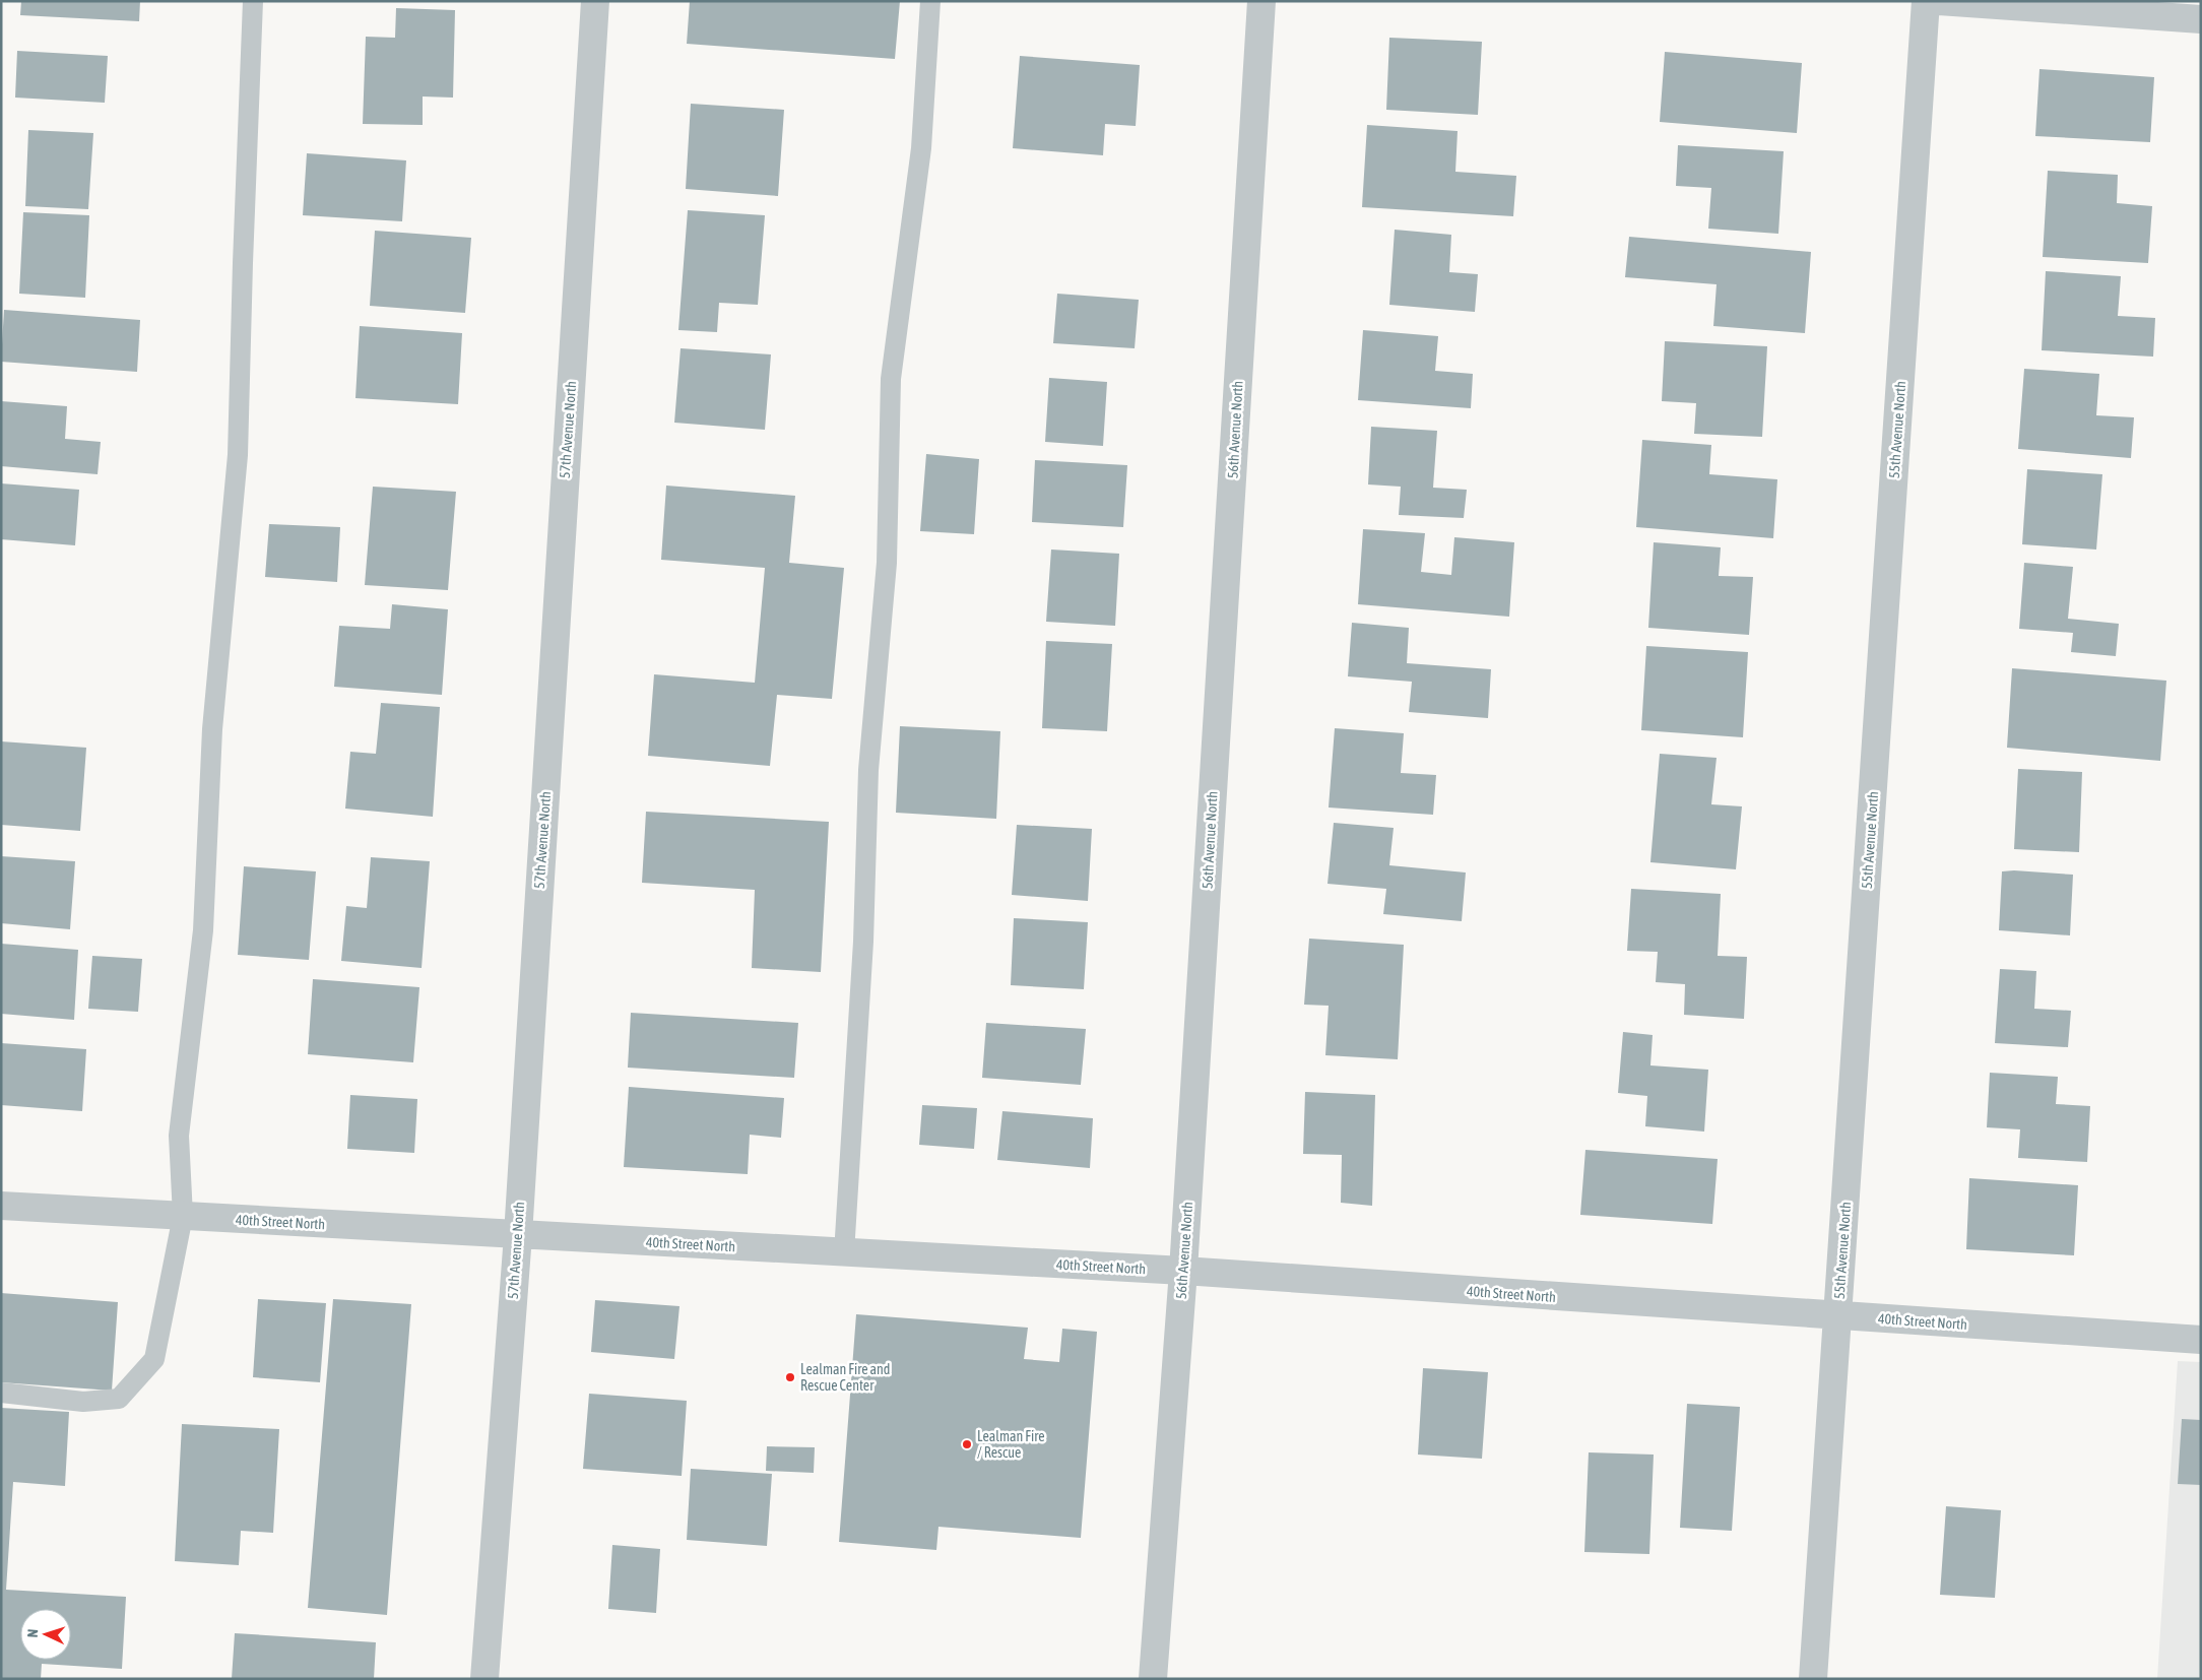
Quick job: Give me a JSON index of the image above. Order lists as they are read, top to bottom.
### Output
{
  "streets": {
    "street": [
      "57th Avenue North",
      "56th Avenue North",
      "55th Avenue North",
      "40th Street North"
    ]
  },
  "crossings": [
    ["57th Avenue North", "40th Street North"],
    ["56th Avenue North", "40th Street North"],
    ["55th Avenue North", "40th Street North"]
  ],
  "places": ["Lealman Fire and Rescue Center", "Lealman Fire / Rescue"],
  "north": "left"
}
